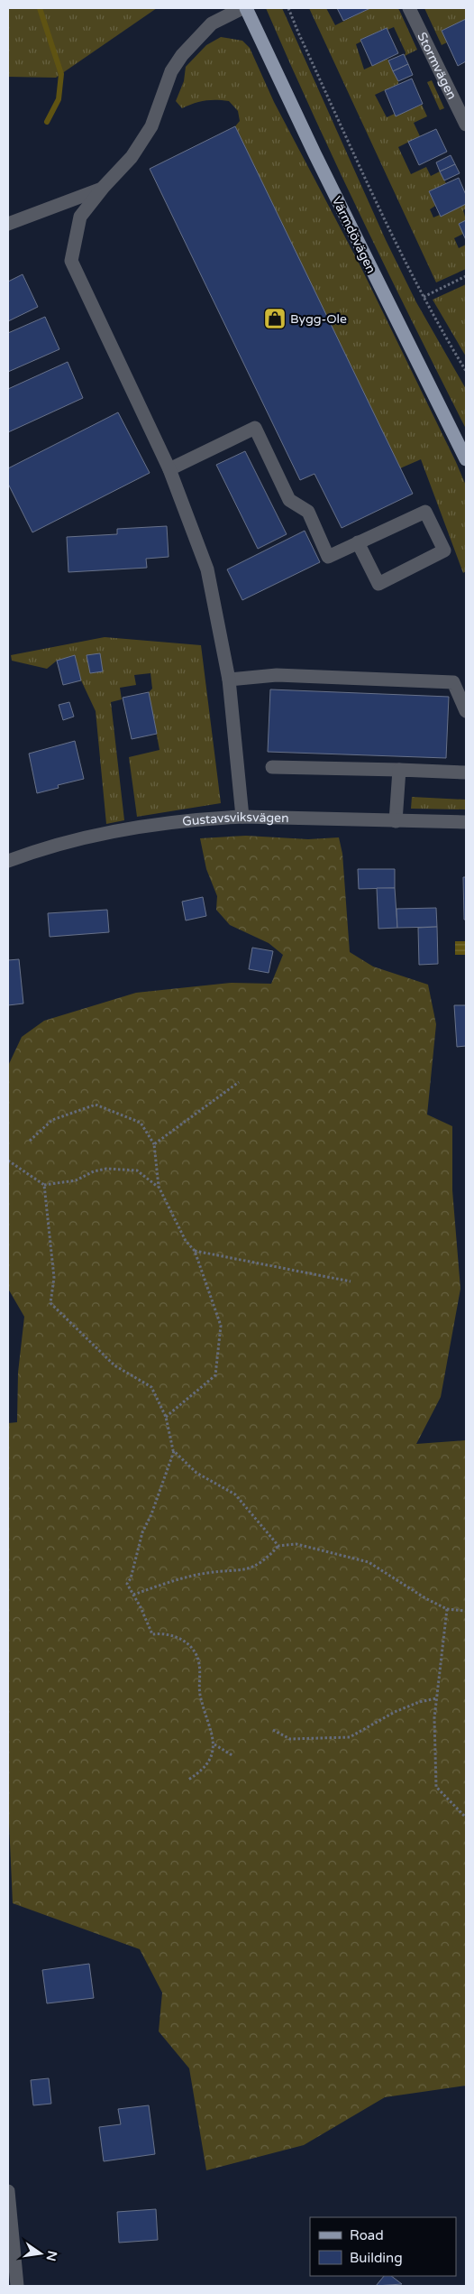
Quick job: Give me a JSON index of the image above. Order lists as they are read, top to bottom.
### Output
{
  "streets": {
    "main road": ["Värmdövägen"],
    "street": ["Stormvägen", "Gustavsviksvägen"]
  },
  "places": {
    "shop": ["Bygg-Ole"]
  },
  "legend": ["Road", "Building"],
  "north": "right"
}
